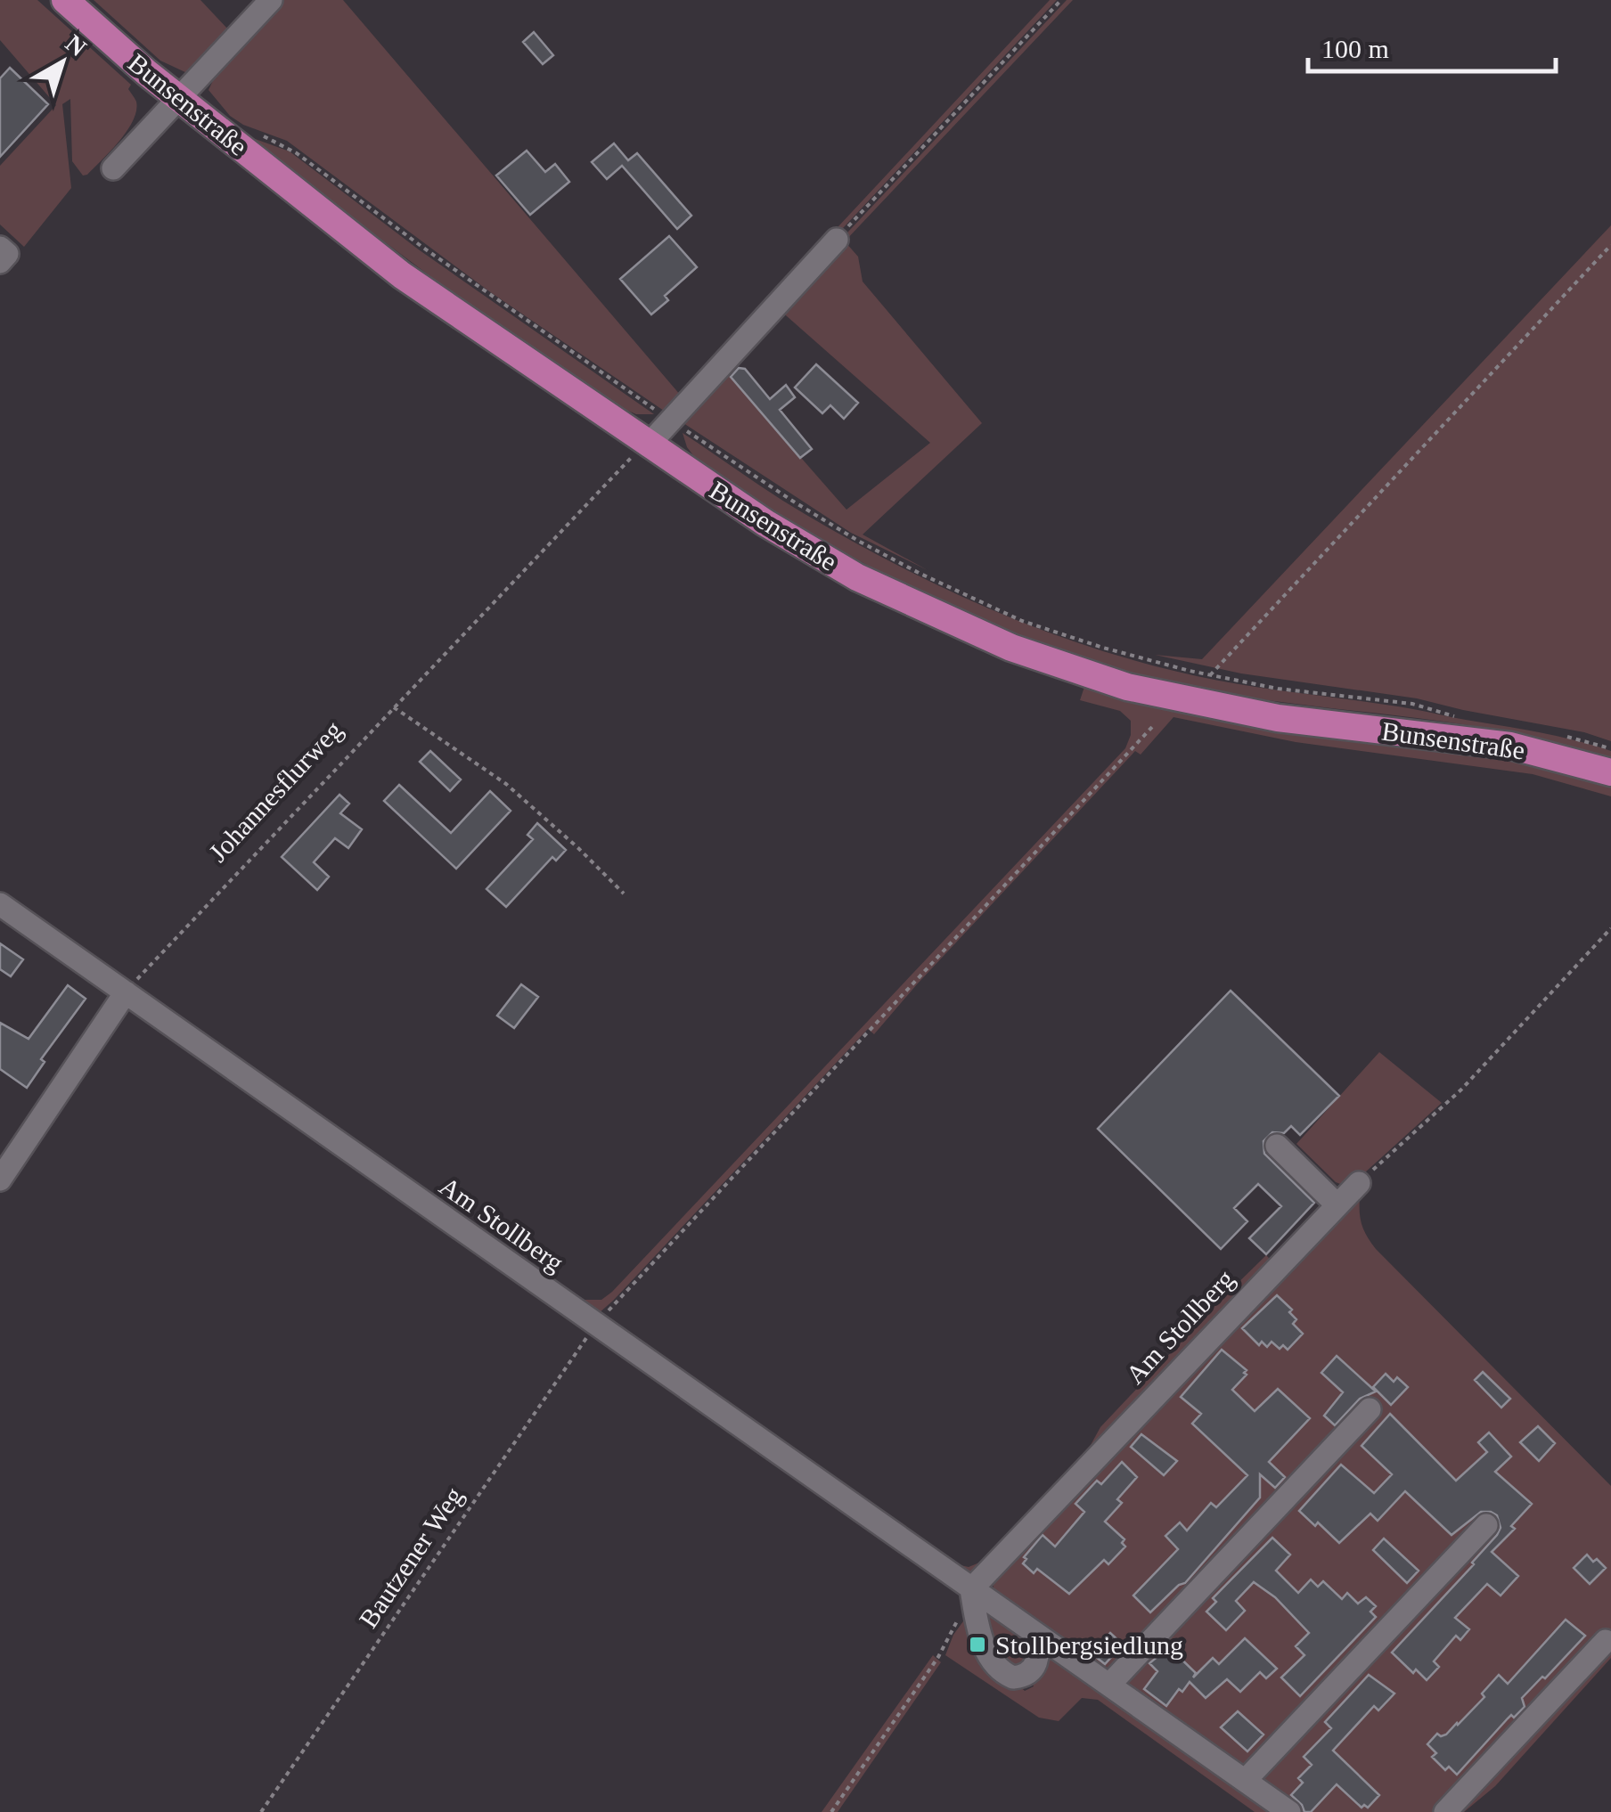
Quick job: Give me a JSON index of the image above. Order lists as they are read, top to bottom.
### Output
{
  "streets": {
    "main road": ["Bunsenstraße"],
    "street": ["Am Stollberg"],
    "path": ["Johannesflurweg", "Bautzener Weg"]
  },
  "crossings": [
    ["Bunsenstraße", "Johannesflurweg"],
    ["Johannesflurweg", "Am Stollberg"],
    ["Am Stollberg", "Bautzener Weg"]
  ],
  "places": {
    "transit": ["Stollbergsiedlung"]
  },
  "scale_bar": "100 m",
  "north": "top right"
}
